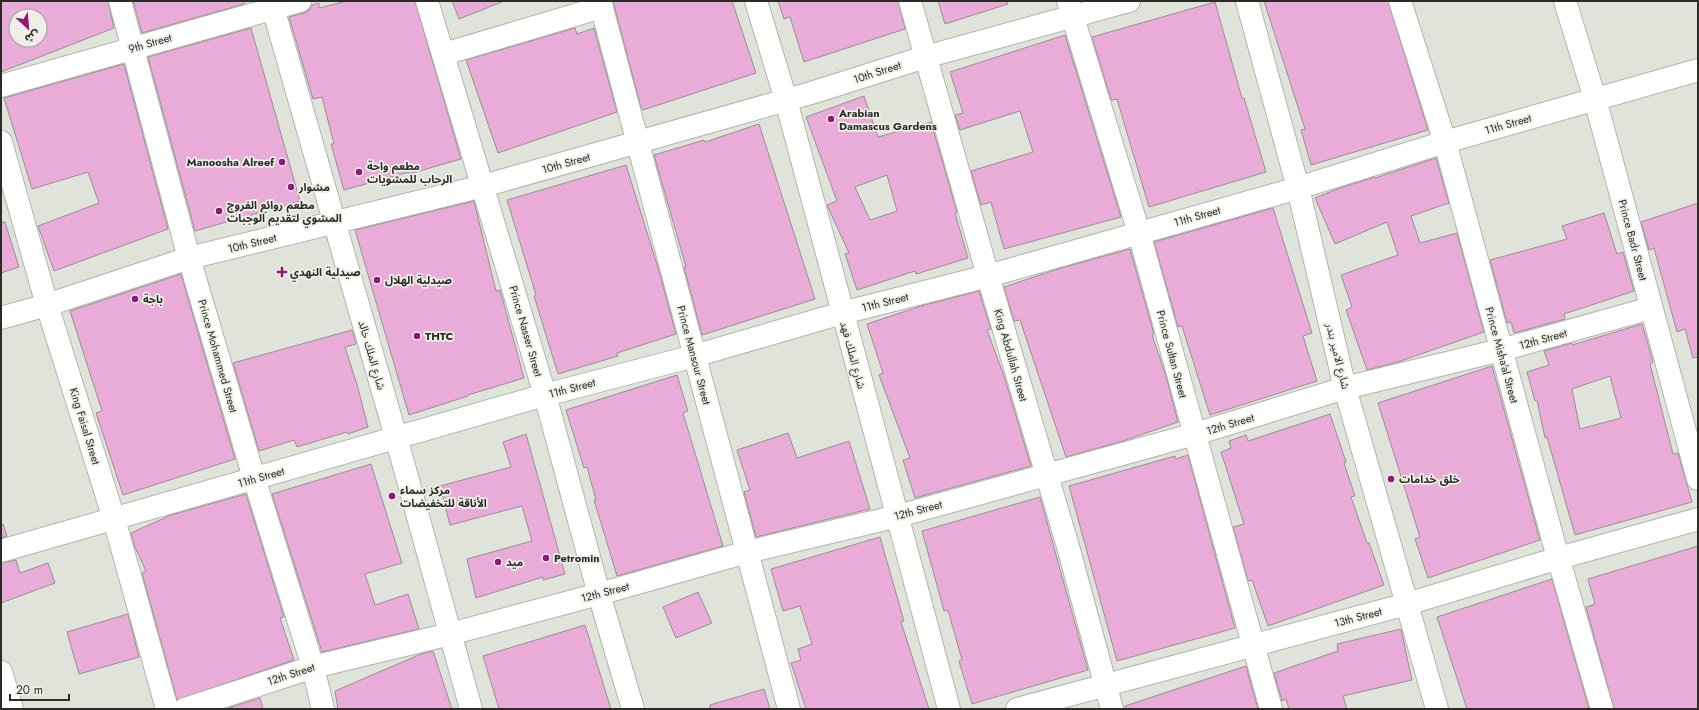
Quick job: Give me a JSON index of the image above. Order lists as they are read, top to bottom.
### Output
{
  "streets": {
    "street": [
      "9th Street",
      "10th Street",
      "11th Street",
      "Prince Badr Street",
      "Prince Nasser Street",
      "12th Street",
      "Prince Sultan Street",
      "شارع الملك خالد",
      "Prince Mansour Street",
      "شارع الملك فهد",
      "King Abdullah Street",
      "Prince Misha'al Street",
      "Prince Mohammed Street",
      "شارع الامير بندر",
      "King Faisal Street",
      "13th Street"
    ]
  },
  "crossings": [
    ["9th Street", "شارع الملك خالد"],
    ["9th Street", "Prince Mohammed Street"],
    ["10th Street", "Prince Nasser Street"],
    ["10th Street", "Prince Sultan Street"],
    ["10th Street", "شارع الملك خالد"],
    ["10th Street", "Prince Mansour Street"],
    ["10th Street", "شارع الملك فهد"],
    ["10th Street", "King Abdullah Street"],
    ["10th Street", "Prince Mohammed Street"],
    ["10th Street", "King Faisal Street"],
    ["11th Street", "Prince Badr Street"],
    ["11th Street", "Prince Nasser Street"],
    ["11th Street", "Prince Sultan Street"],
    ["11th Street", "شارع الملك خالد"],
    ["11th Street", "Prince Mansour Street"],
    ["11th Street", "شارع الملك فهد"],
    ["11th Street", "King Abdullah Street"],
    ["11th Street", "Prince Misha'al Street"],
    ["11th Street", "Prince Mohammed Street"],
    ["11th Street", "شارع الامير بندر"],
    ["11th Street", "King Faisal Street"],
    ["Prince Badr Street", "12th Street"],
    ["Prince Nasser Street", "12th Street"],
    ["12th Street", "Prince Sultan Street"],
    ["12th Street", "شارع الملك خالد"],
    ["12th Street", "Prince Mansour Street"],
    ["12th Street", "شارع الملك فهد"],
    ["12th Street", "King Abdullah Street"],
    ["12th Street", "Prince Misha'al Street"],
    ["12th Street", "Prince Mohammed Street"],
    ["12th Street", "شارع الامير بندر"],
    ["Prince Sultan Street", "13th Street"],
    ["King Abdullah Street", "13th Street"],
    ["Prince Misha'al Street", "13th Street"],
    ["شارع الامير بندر", "13th Street"]
  ],
  "places": {
    "other": [
      "Arabian Damascus Gardens",
      "Manoosha Alreef",
      "مطعم واحة الرحاب للمشويات",
      "مشوار",
      "مطعم روائع الفروج المشوي لتقديم الوجبات",
      "صيدلية الهلال",
      "باجة",
      "THTC",
      "خلق خدامات",
      "مركز سماء الأناقة للتخفيضات",
      "Petromin",
      "ميد"
    ],
    "health": ["صيدلية النهدي"]
  },
  "scale_bar": "20 m",
  "north": "bottom right"
}
